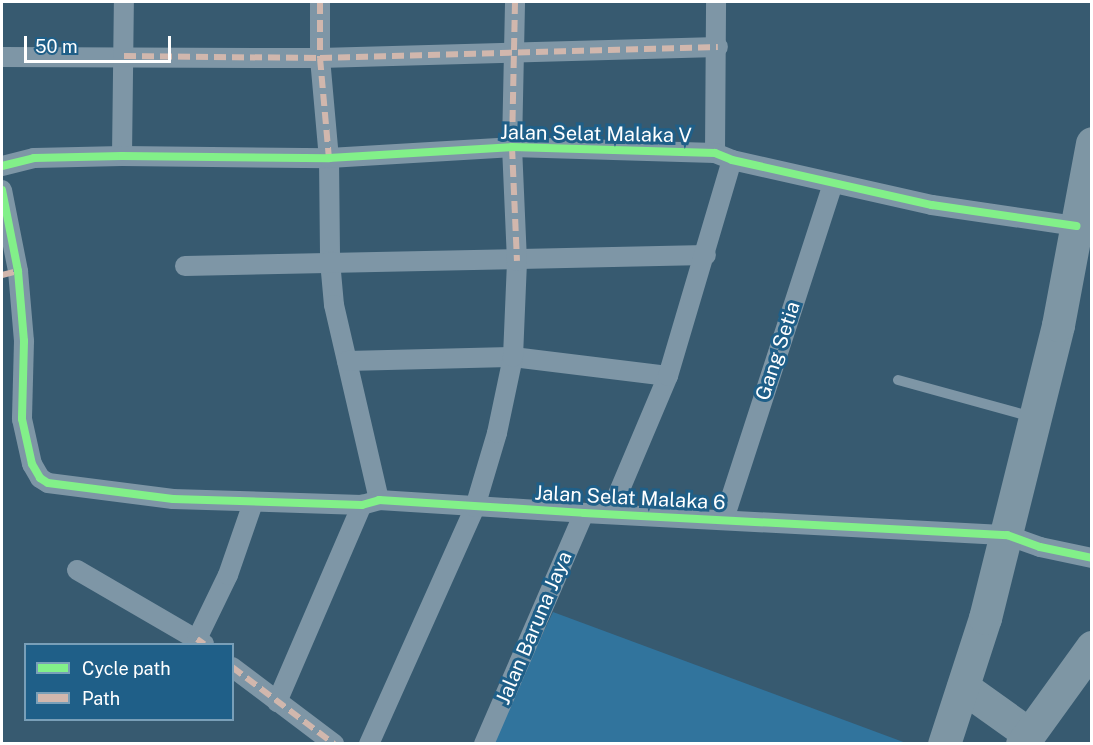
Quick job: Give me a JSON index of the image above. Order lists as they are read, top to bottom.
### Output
{
  "streets": {
    "street": [
      "Jalan Selat Malaka V",
      "Gang Setia",
      "Jalan Selat Malaka 6",
      "Jalan Baruna Jaya"
    ]
  },
  "crossings": [
    ["Jalan Selat Malaka V", "Gang Setia"],
    ["Gang Setia", "Jalan Selat Malaka 6"],
    ["Jalan Selat Malaka 6", "Jalan Baruna Jaya"]
  ],
  "legend": ["Cycle path", "Path"],
  "scale_bar": "50 m"
}
